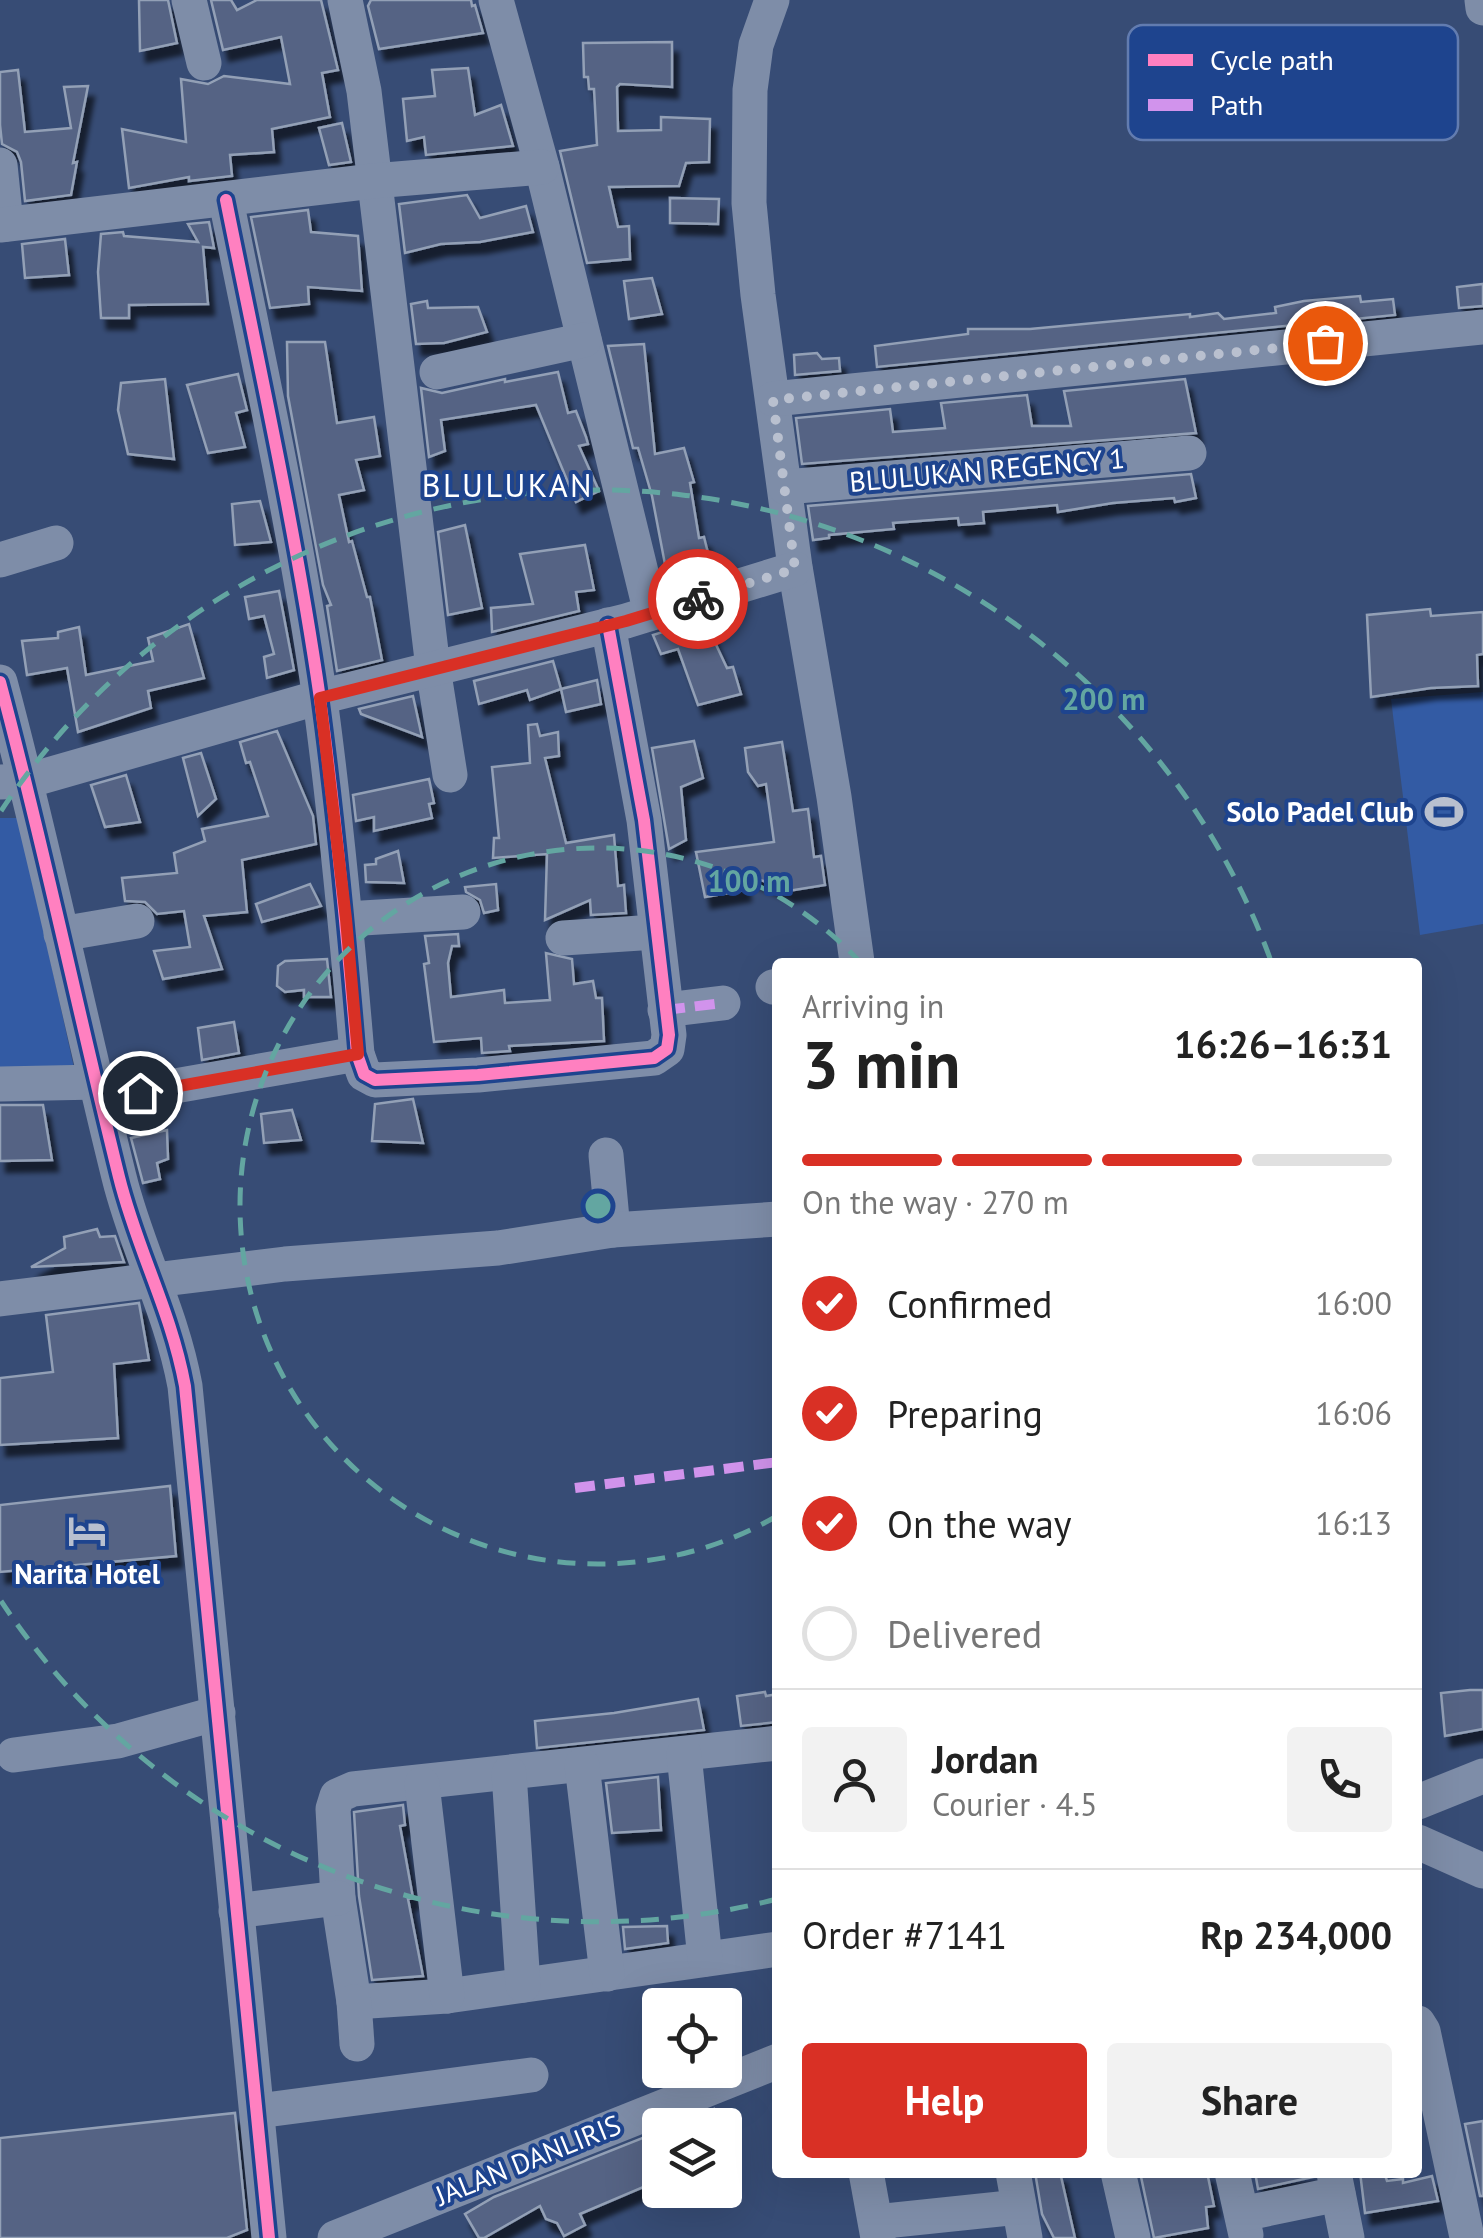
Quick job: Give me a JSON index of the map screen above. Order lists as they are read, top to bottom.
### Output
{
  "streets": {
    "street": ["BLULUKAN REGENCY 1", "JALAN DANLIRIS"]
  },
  "districts": ["BLULUKAN"],
  "places": {
    "sports": ["Solo Padel Club"],
    "hotel": ["Narita Hotel"]
  },
  "legend": ["Cycle path", "Path"],
  "page": {
    "heading": ["3 min", "Arriving in", "16:26–16:31"],
    "panel": [
      "Jordan",
      "Courier · 4.5",
      "Order #7141",
      "Rp 234,000"
    ],
    "bar": "On the way · 270 m",
    "list": [
      ["Confirmed", "16:00"],
      ["Preparing", "16:06"],
      ["On the way", "16:13"],
      "Delivered"
    ],
    "buttons": ["Help", "Share"]
  },
  "rings": ["200 m", "100 m"]
}
